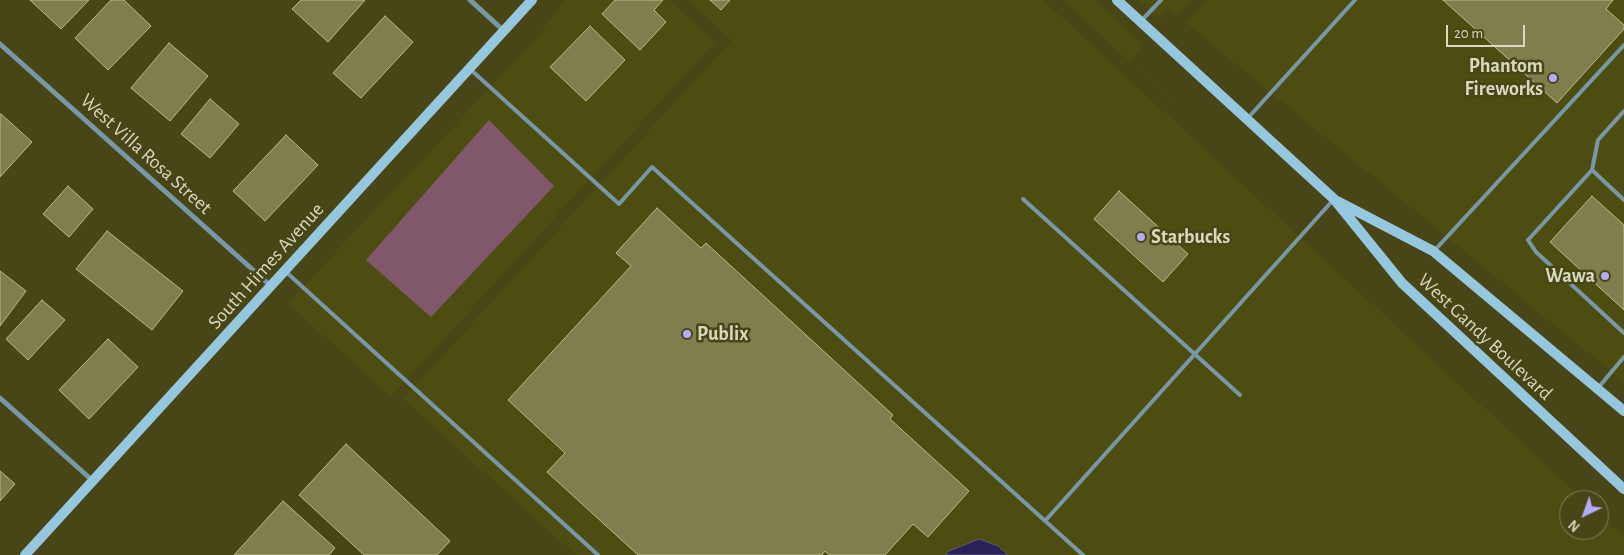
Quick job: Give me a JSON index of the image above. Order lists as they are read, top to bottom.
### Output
{
  "streets": {
    "main road": ["South Himes Avenue", "West Gandy Boulevard"],
    "street": ["West Villa Rosa Street"]
  },
  "crossings": [
    ["West Villa Rosa Street", "South Himes Avenue"]
  ],
  "places": [
    "Phantom Fireworks",
    "Starbucks",
    "Wawa",
    "Publix"
  ],
  "scale_bar": "20 m",
  "north": "bottom left"
}
